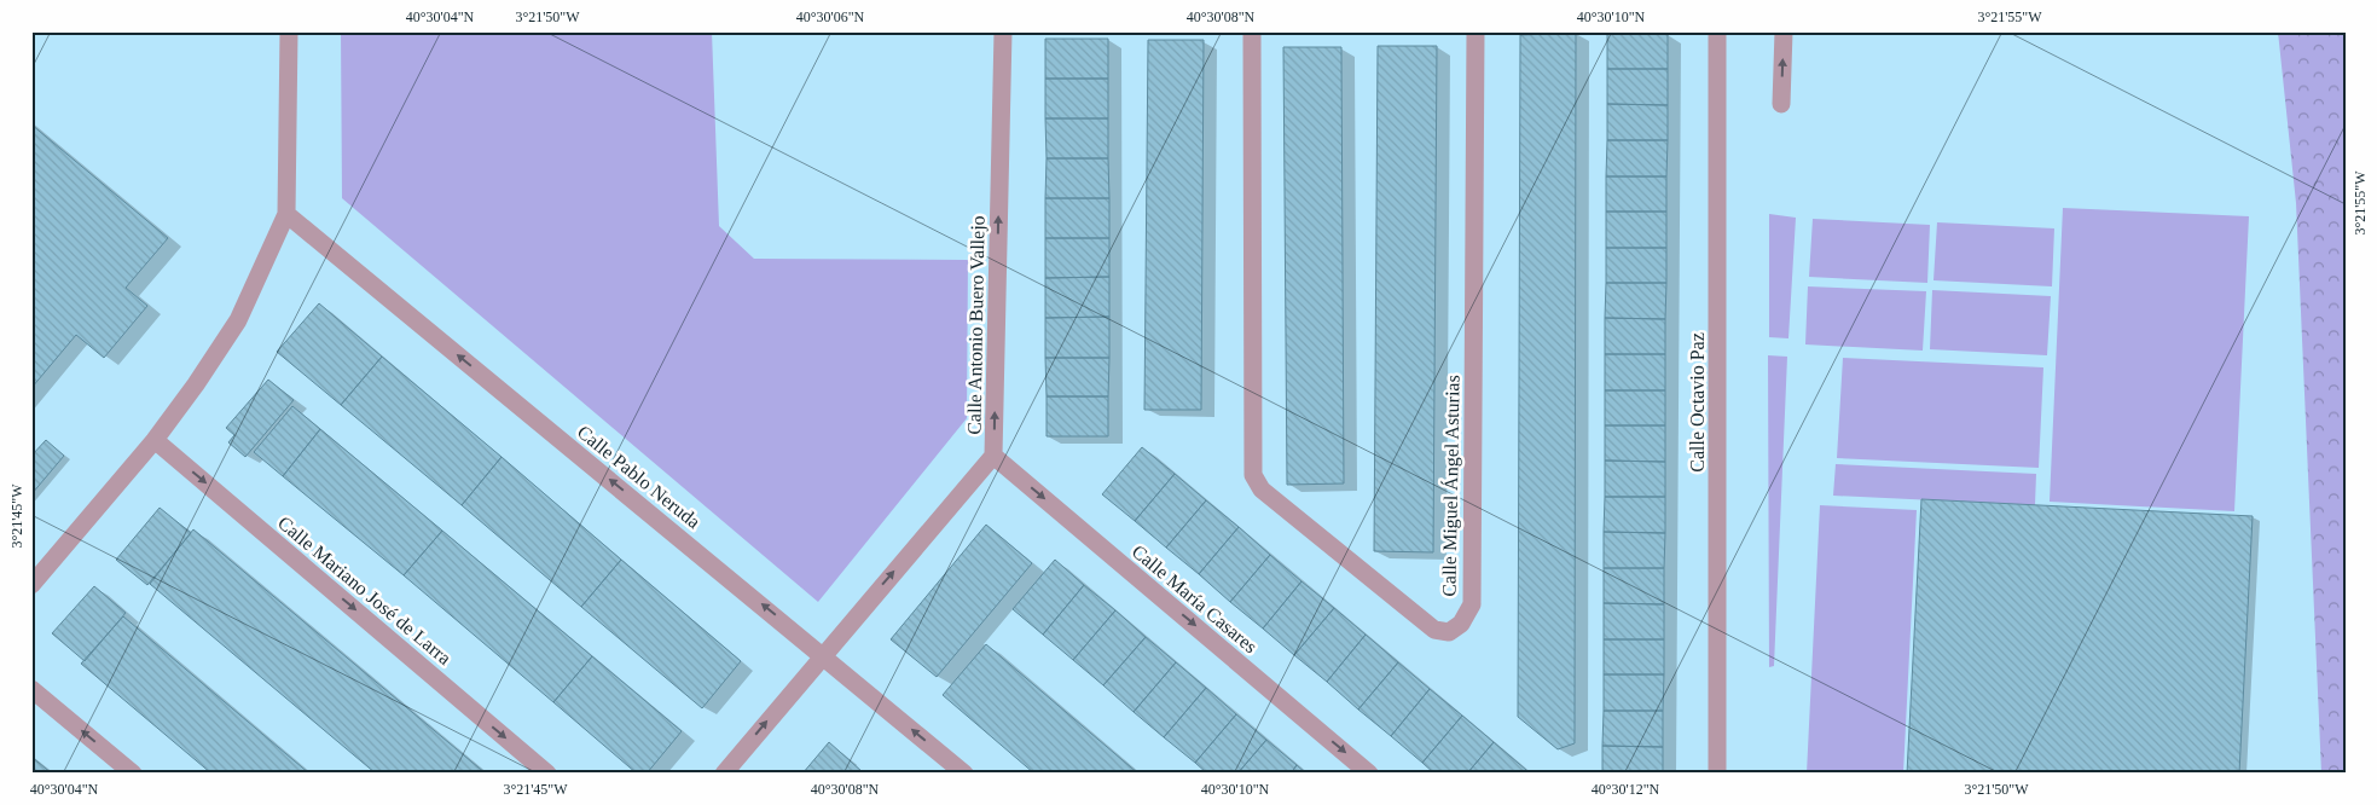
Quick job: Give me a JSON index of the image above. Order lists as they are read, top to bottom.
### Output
{
  "streets": {
    "street": [
      "Calle Antonio Buero Vallejo",
      "Calle Octavio Paz",
      "Calle Pablo Neruda",
      "Calle Miguel Ángel Asturias",
      "Calle Mariano José de Larra",
      "Calle María Casares"
    ]
  },
  "crossings": [
    ["Calle Antonio Buero Vallejo", "Calle Pablo Neruda"],
    ["Calle Antonio Buero Vallejo", "Calle María Casares"]
  ],
  "one_way": [
    "Calle Antonio Buero Vallejo",
    "Calle Pablo Neruda",
    "Calle Mariano José de Larra",
    "Calle María Casares"
  ],
  "coordinates": [
    "40°30'04\"N",
    "3°21'50\"W",
    "40°30'06\"N",
    "40°30'08\"N",
    "40°30'10\"N",
    "3°21'55\"W",
    "3°21'45\"W",
    "40°30'12\"N"
  ]
}
